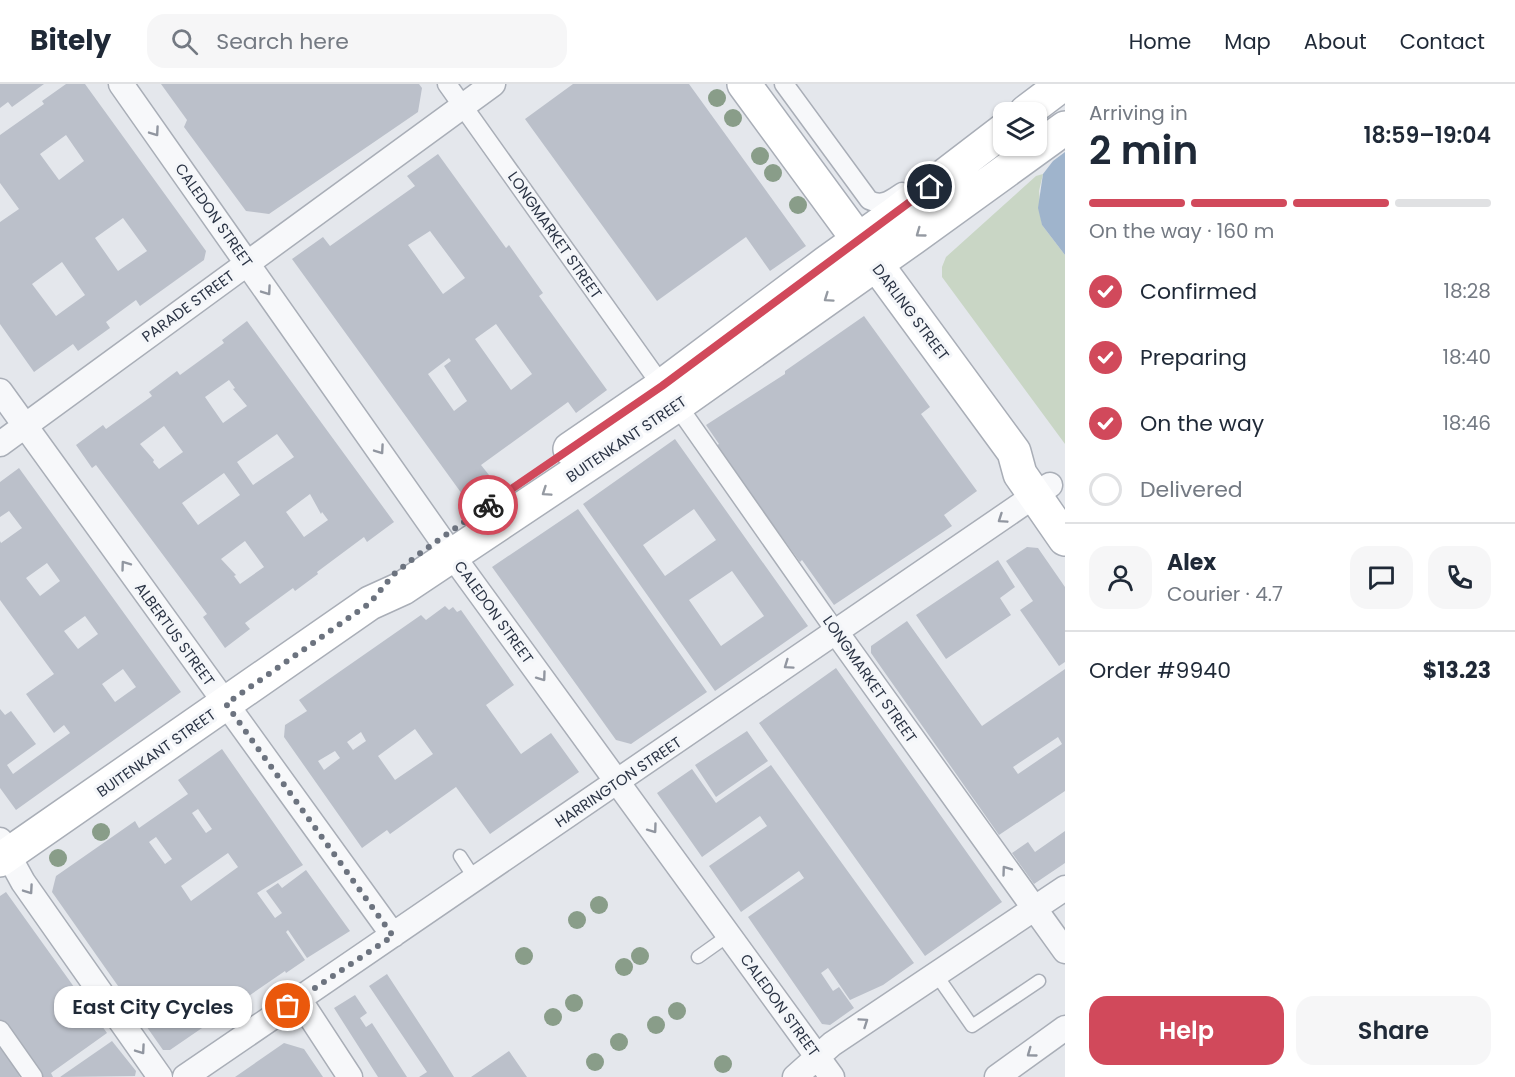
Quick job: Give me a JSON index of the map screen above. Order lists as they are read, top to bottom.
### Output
{
  "streets": {
    "main road": ["DARLING STREET", "BUITENKANT STREET"],
    "street": [
      "CALEDON STREET",
      "LONGMARKET STREET",
      "PARADE STREET",
      "ALBERTUS STREET",
      "HARRINGTON STREET"
    ]
  },
  "crossings": [
    ["CALEDON STREET", "PARADE STREET"],
    ["CALEDON STREET", "BUITENKANT STREET"],
    ["CALEDON STREET", "HARRINGTON STREET"],
    ["LONGMARKET STREET", "PARADE STREET"],
    ["LONGMARKET STREET", "BUITENKANT STREET"],
    ["LONGMARKET STREET", "HARRINGTON STREET"],
    ["PARADE STREET", "ALBERTUS STREET"],
    ["DARLING STREET", "BUITENKANT STREET"],
    ["DARLING STREET", "HARRINGTON STREET"],
    ["BUITENKANT STREET", "ALBERTUS STREET"],
    ["ALBERTUS STREET", "HARRINGTON STREET"]
  ],
  "one_way": ["CALEDON STREET", "ALBERTUS STREET", "HARRINGTON STREET"],
  "places": ["East City Cycles"],
  "page": {
    "header": "Bitely",
    "search": "Search here",
    "nav": [
      "Home",
      "Map",
      "About",
      "Contact"
    ],
    "heading": ["2 min", "Arriving in", "18:59–19:04"],
    "panel": [
      "Alex",
      "Courier · 4.7",
      "Order #9940",
      "$13.23"
    ],
    "bar": "On the way · 160 m",
    "list": [
      ["Confirmed", "18:28"],
      ["Preparing", "18:40"],
      ["On the way", "18:46"],
      "Delivered"
    ],
    "buttons": ["Help", "Share"],
    "bubble": "East City Cycles"
  }
}
